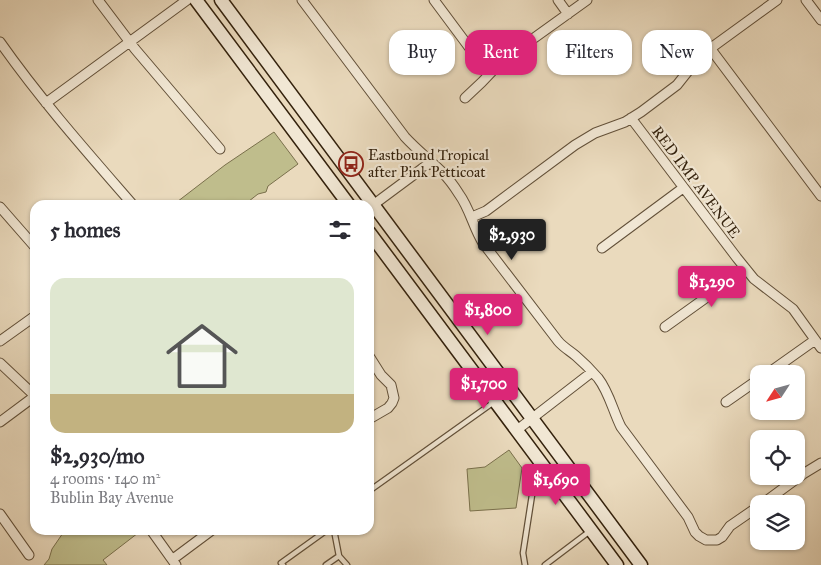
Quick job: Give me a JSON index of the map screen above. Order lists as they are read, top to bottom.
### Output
{
  "streets": {
    "street": ["RED IMP AVENUE"]
  },
  "places": {
    "bus stop": ["Eastbound Tropical after Pink Petticoat"]
  },
  "north": "bottom left",
  "page": {
    "chip": [
      "Buy",
      "Rent",
      "Filters",
      "New"
    ],
    "heading": "5 homes",
    "price": [
      "$2,930",
      "$1,290",
      "$1,800",
      "$1,700",
      "$1,690"
    ],
    "list": [
      {
        "name": "$2,930/mo",
        "note": "4 rooms · 140 m² · Bublin Bay Avenue"
      }
    ]
  }
}
